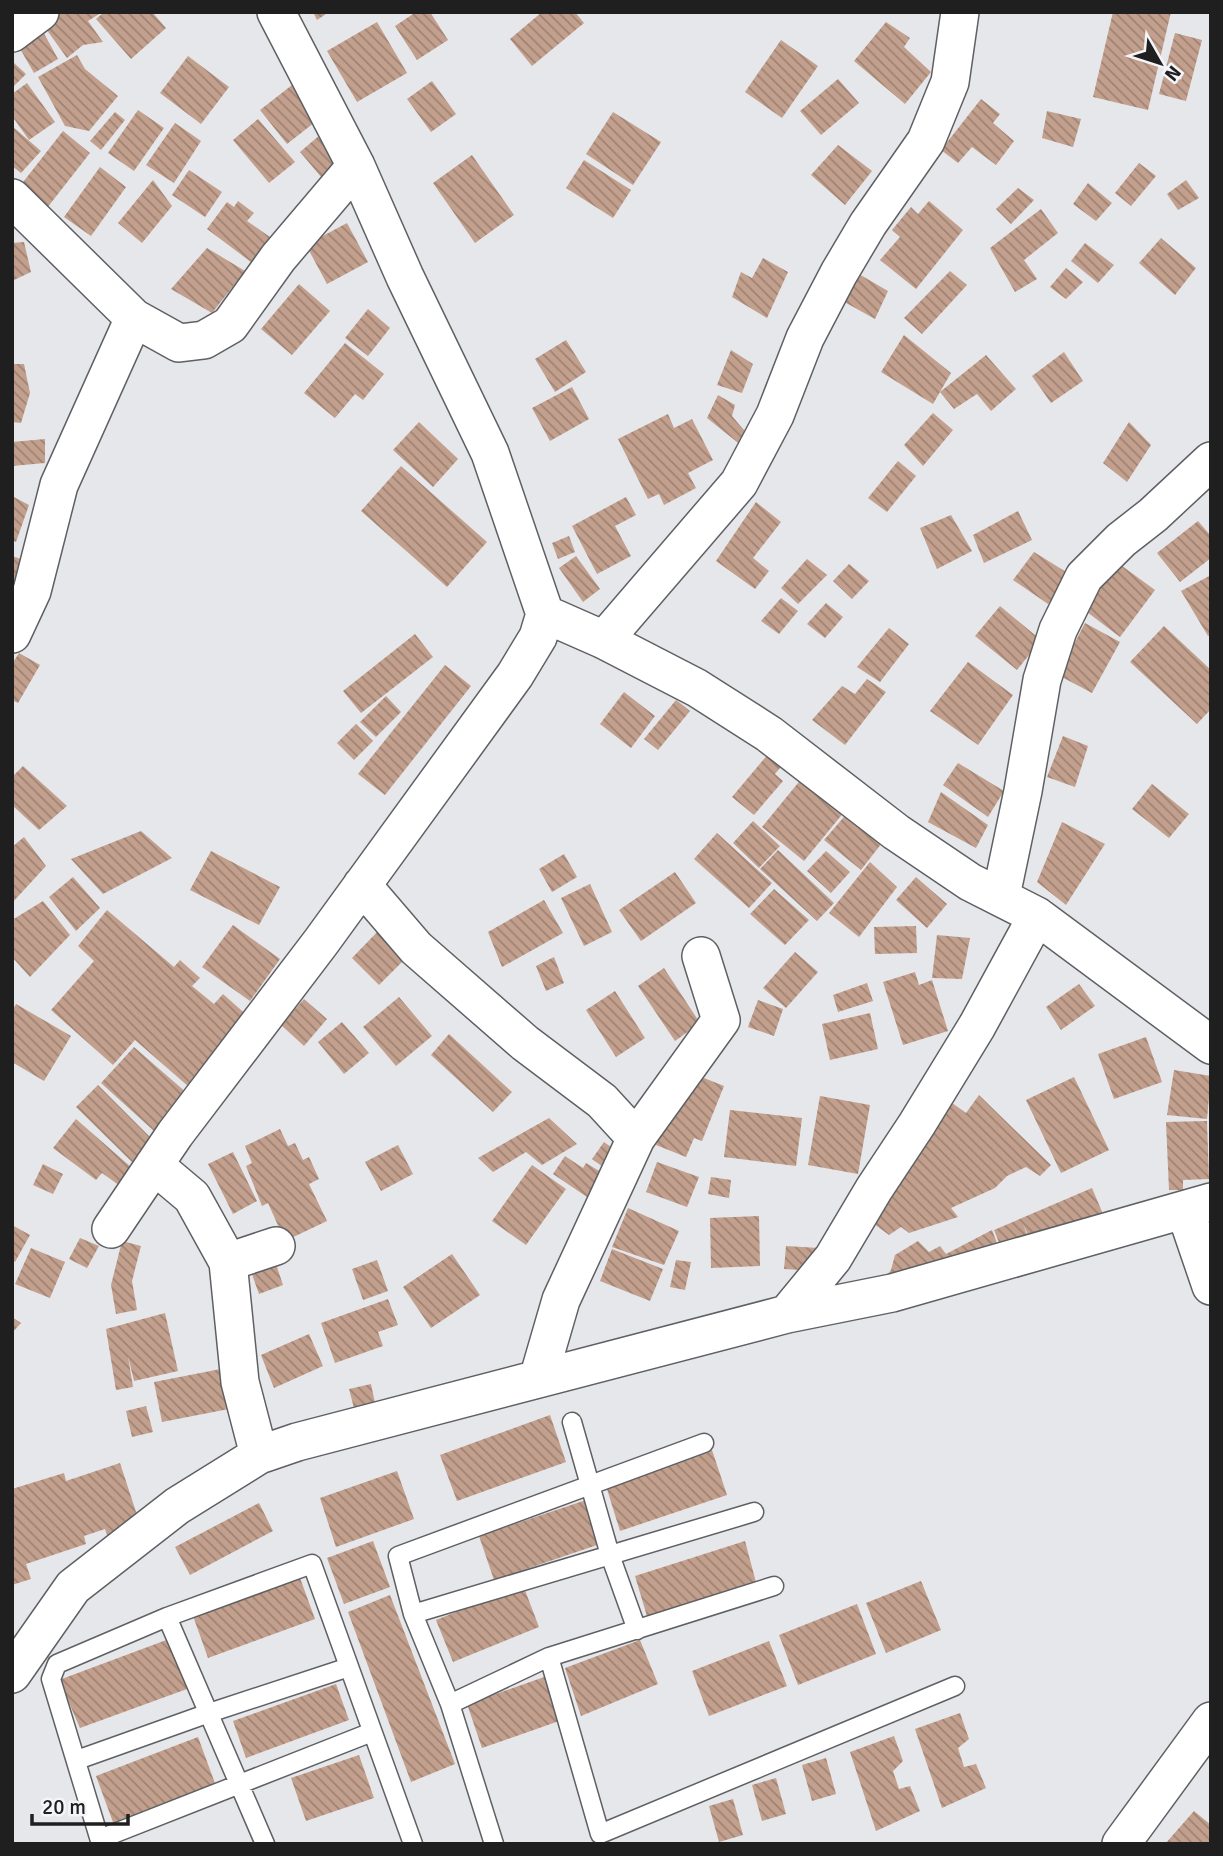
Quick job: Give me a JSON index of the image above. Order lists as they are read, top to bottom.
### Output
{
  "scale_bar": "20 m",
  "north": "bottom right"
}
